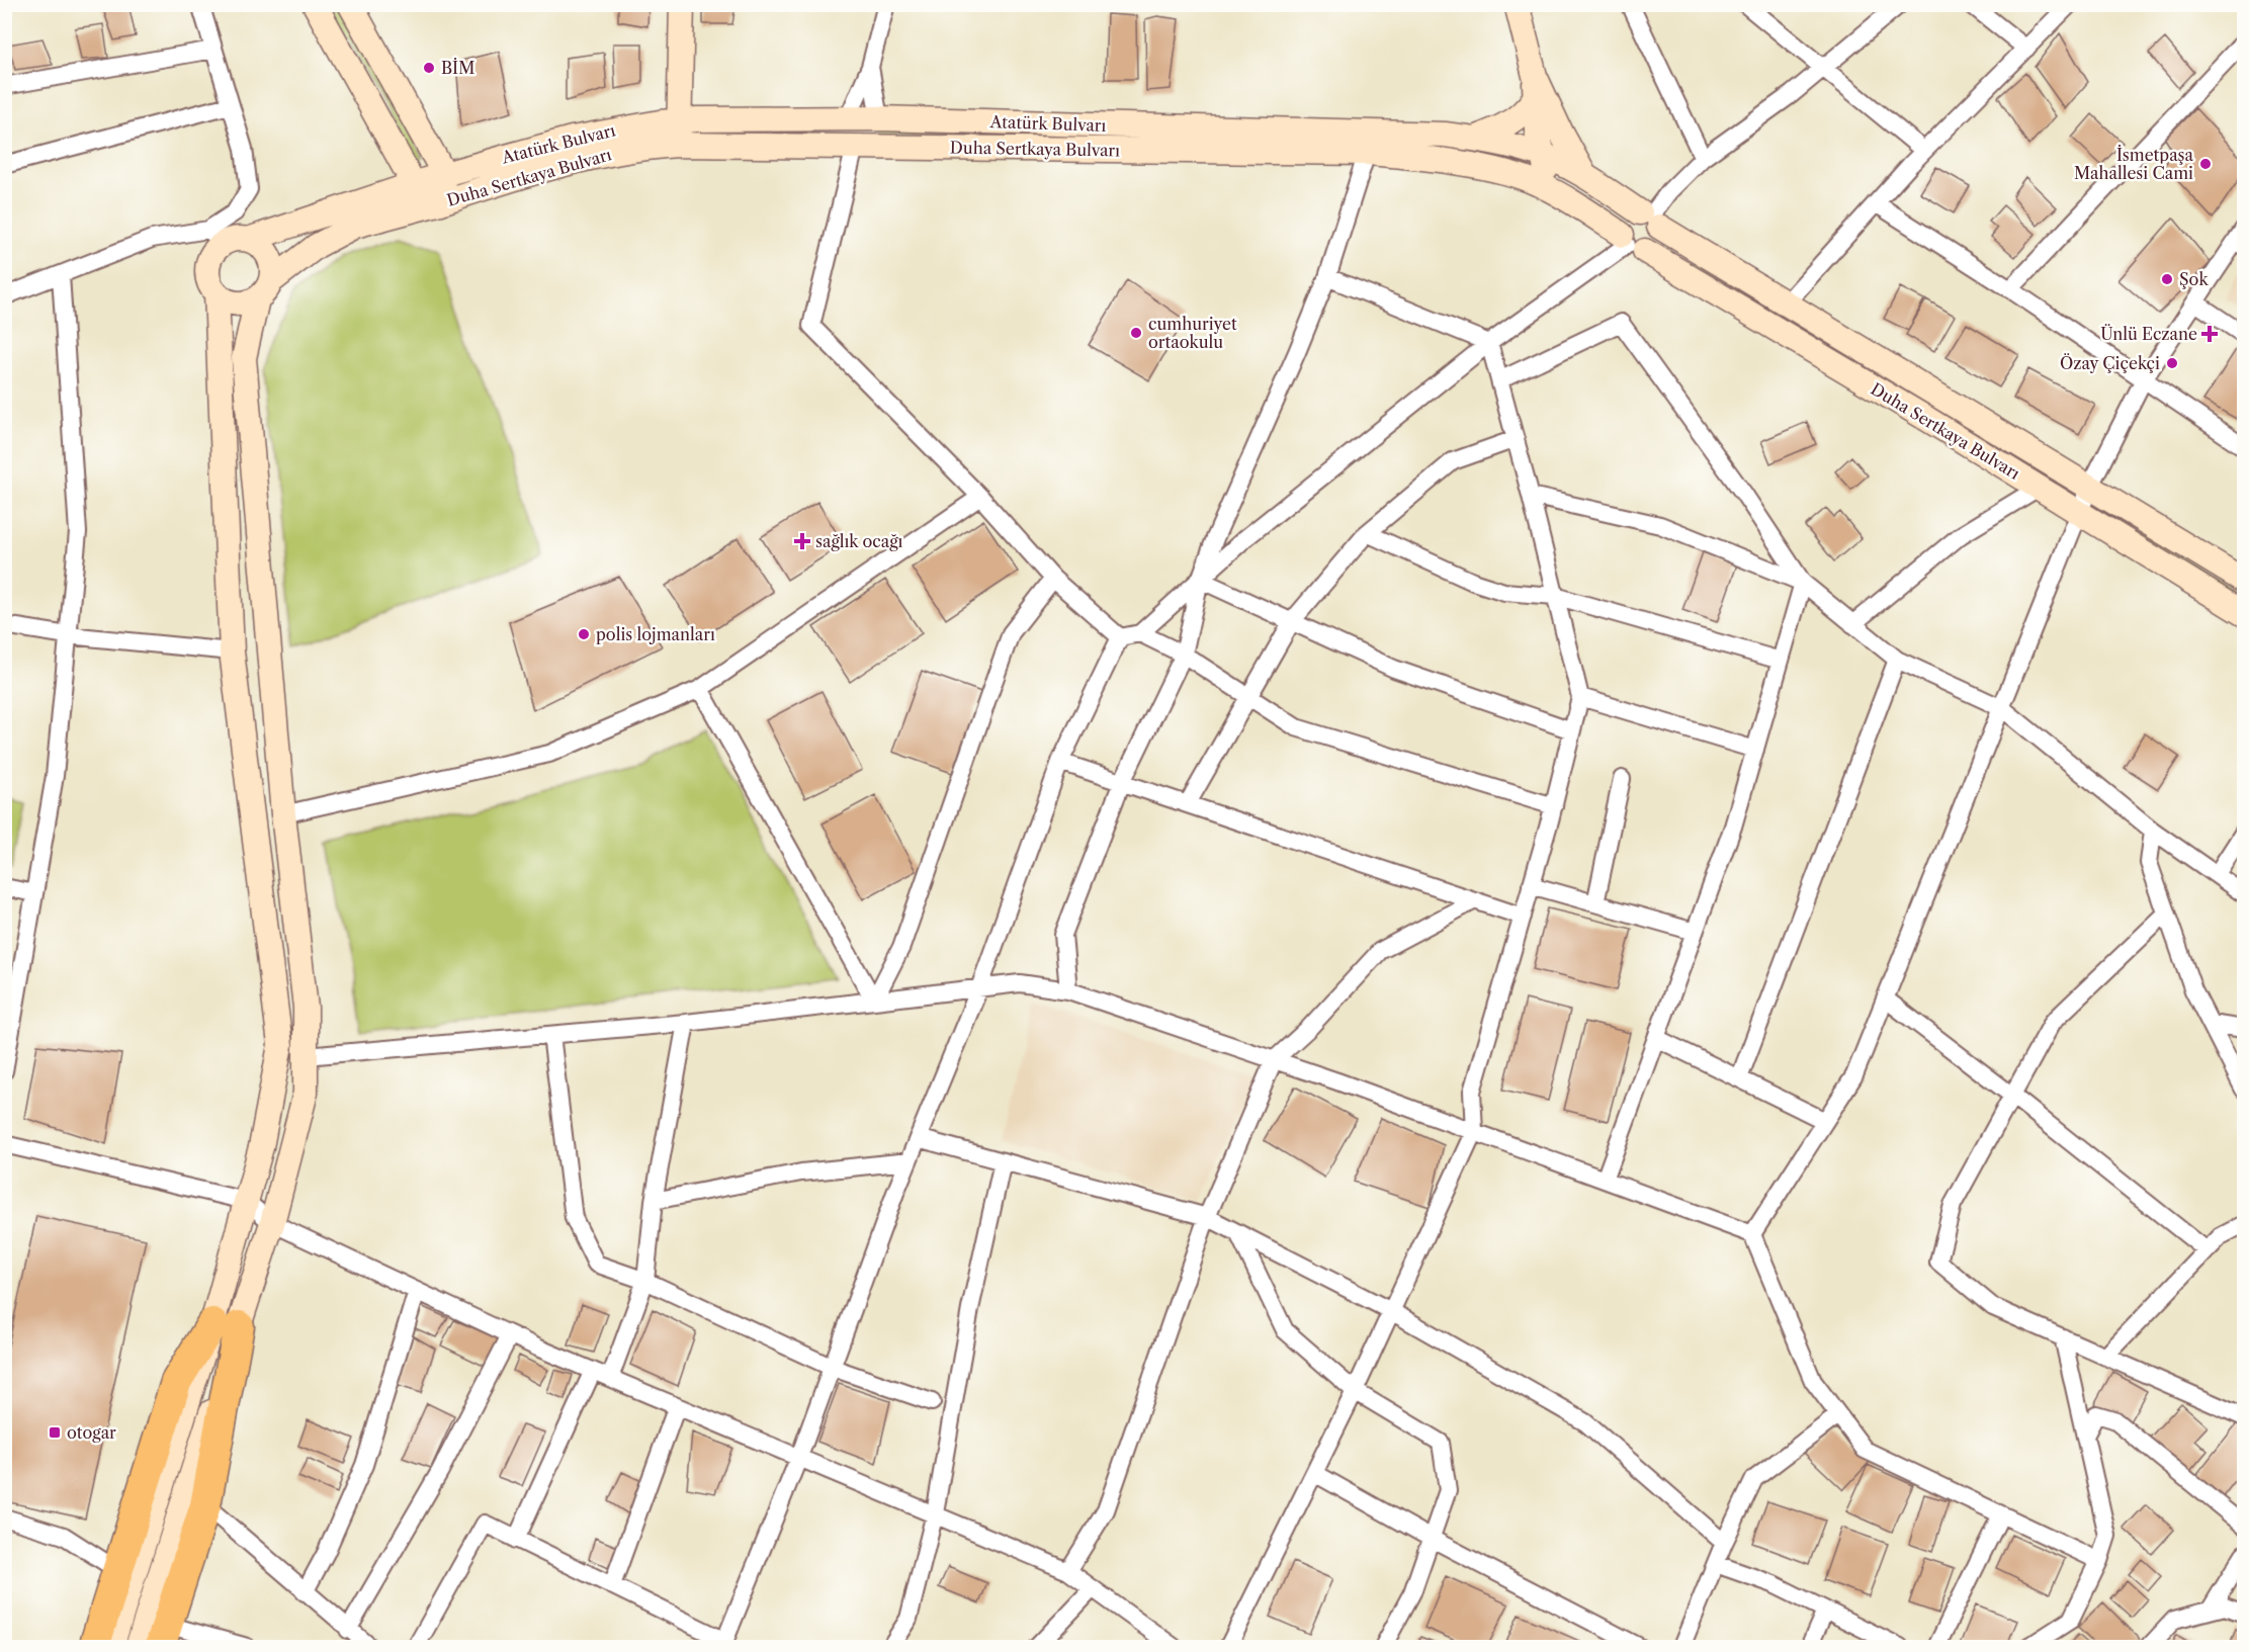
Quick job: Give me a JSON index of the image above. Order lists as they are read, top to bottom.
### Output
{
  "streets": {
    "main road": ["Atatürk Bulvarı", "Duha Sertkaya Bulvarı"]
  },
  "crossings": [
    ["Atatürk Bulvarı", "Duha Sertkaya Bulvarı"]
  ],
  "places": {
    "other": [
      "BİM",
      "İsmetpaşa Mahallesi Cami",
      "Şok",
      "cumhuriyet ortaokulu",
      "Özay Çiçekçi",
      "polis lojmanları"
    ],
    "health": ["Ünlü Eczane", "sağlık ocağı"],
    "transit": ["otogar"]
  }
}
